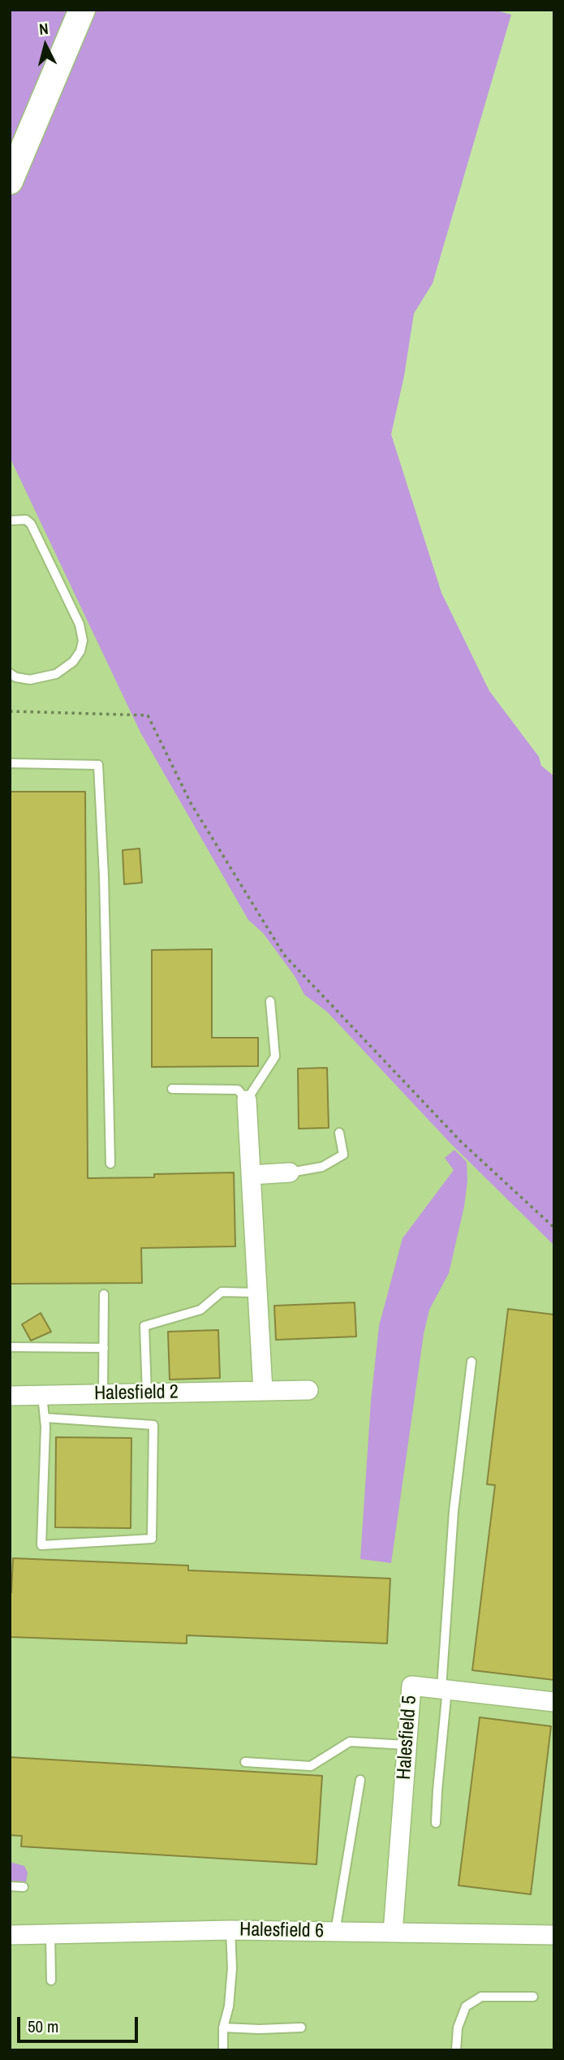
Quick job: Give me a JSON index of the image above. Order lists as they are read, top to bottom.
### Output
{
  "streets": {
    "street": ["Halesfield 2", "Halesfield 5", "Halesfield 6"]
  },
  "crossings": [
    ["Halesfield 5", "Halesfield 6"]
  ],
  "scale_bar": "50 m",
  "north": "top"
}
